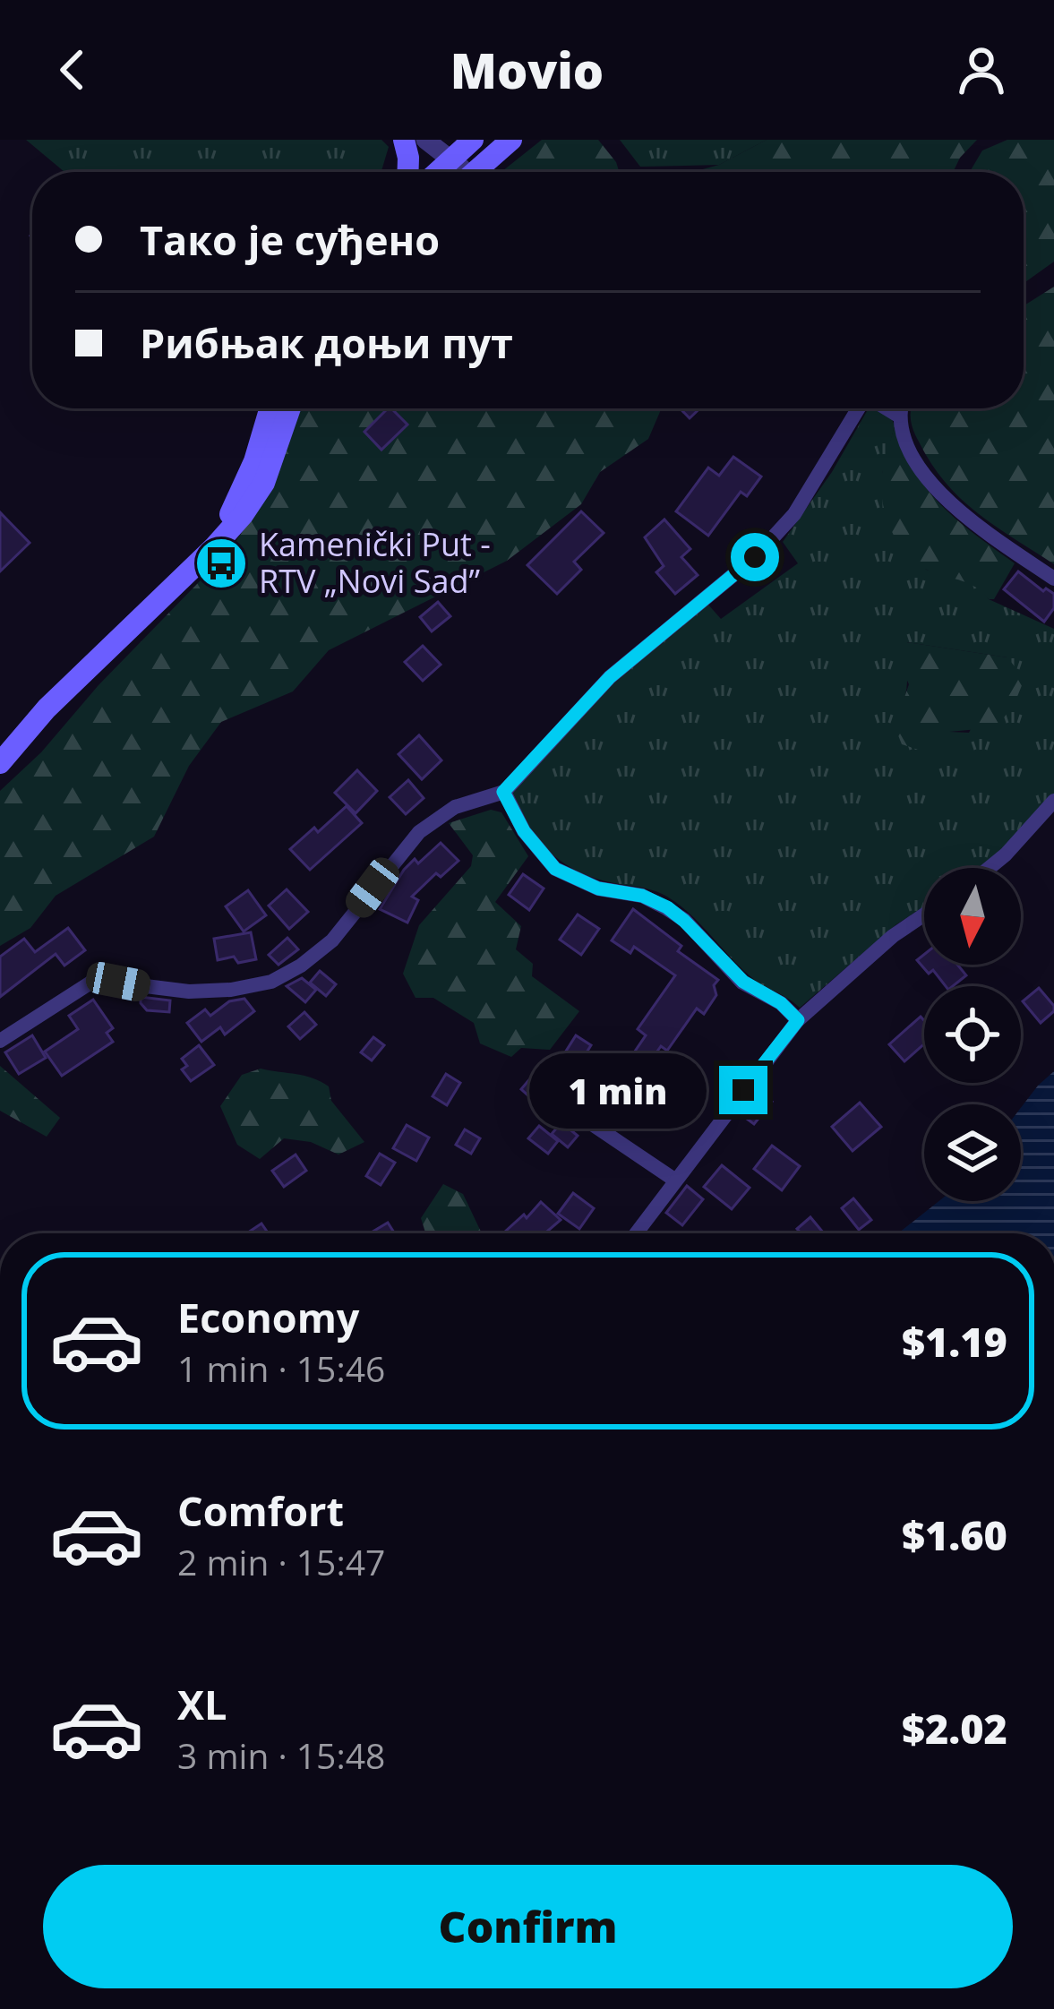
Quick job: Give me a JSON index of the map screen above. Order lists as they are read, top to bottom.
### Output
{
  "places": {
    "bus stop": ["Kamenički Put - RTV „Novi Sad”"]
  },
  "north": "bottom",
  "page": {
    "header": "Movio",
    "banner": ["Тако је суђено", "Рибњак доњи пут"],
    "bubble": "1 min",
    "list": [
      {
        "name": "Economy",
        "note": "1 min · 15:46",
        "value": "$1.19"
      },
      {
        "name": "Comfort",
        "note": "2 min · 15:47",
        "value": "$1.60"
      },
      {
        "name": "XL",
        "note": "3 min · 15:48",
        "value": "$2.02"
      }
    ],
    "buttons": "Confirm"
  }
}
